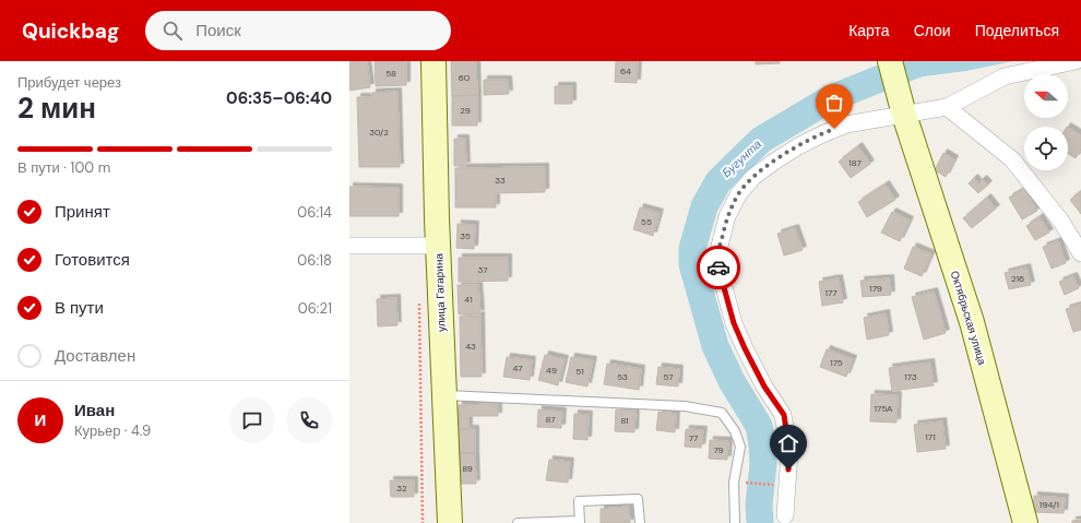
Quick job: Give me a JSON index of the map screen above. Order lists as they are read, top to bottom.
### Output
{
  "streets": {
    "street": ["улица Гагарина", "Октябрьская улица"]
  },
  "water": ["Бугунта"],
  "house_numbers": [
    "64",
    "58",
    "60",
    "29",
    "30/2",
    "187",
    "33",
    "55",
    "35",
    "37",
    "216",
    "179",
    "177",
    "41",
    "43",
    "175",
    "47",
    "49",
    "51",
    "53",
    "57",
    "173",
    "175А",
    "87",
    "81",
    "171",
    "77",
    "79",
    "89",
    "32",
    "194/1"
  ],
  "north": "left",
  "page": {
    "header": "Quickbag",
    "search": "Поиск",
    "nav": ["Карта", "Слои", "Поделиться"],
    "heading": ["2 мин", "Прибудет через", "06:35–06:40"],
    "panel": ["Иван", "Курьер · 4.9"],
    "bar": "В пути · 100 m",
    "list": [
      ["Принят", "06:14"],
      ["Готовится", "06:18"],
      ["В пути", "06:21"],
      "Доставлен"
    ],
    "round": "И"
  }
}
